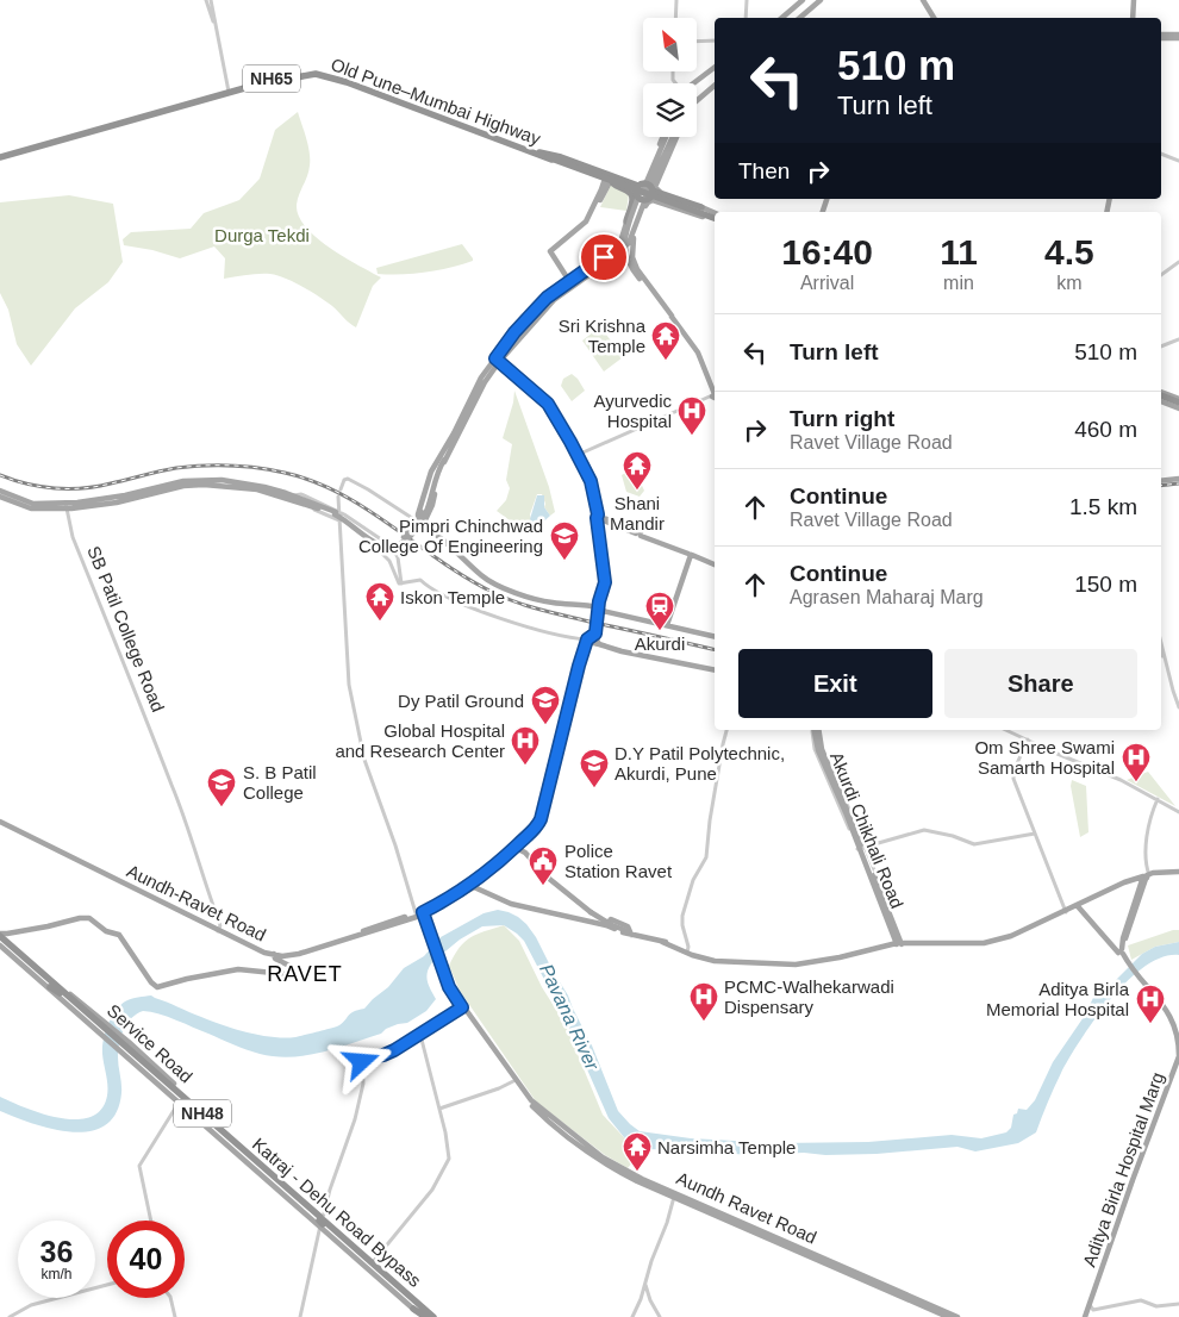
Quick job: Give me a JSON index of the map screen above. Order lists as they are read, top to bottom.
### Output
{
  "streets": {
    "highway": [
      "NH65",
      "Old Pune–Mumbai Highway",
      "NH48",
      "Katraj - Dehu Road Bypass"
    ],
    "main road": [
      "Akurdi Chikhali Road",
      "Aundh-Ravet Road",
      "Service Road",
      "Aditya Birla Hospital Marg",
      "Aundh Ravet Road"
    ],
    "street": ["SB Patil College Road"]
  },
  "crossings": [
    ["NH65", "Old Pune–Mumbai Highway"],
    ["SB Patil College Road", "Aundh-Ravet Road"],
    ["Service Road", "NH48"],
    ["Service Road", "Katraj - Dehu Road Bypass"],
    ["NH48", "Katraj - Dehu Road Bypass"]
  ],
  "districts": ["RAVET"],
  "water": ["Pavana River"],
  "parks": ["Durga Tekdi"],
  "places": {
    "temple": [
      "Sri Krishna Temple",
      "Shani Mandir",
      "Iskon Temple",
      "Narsimha Temple"
    ],
    "hospital": [
      "Ayurvedic Hospital",
      "Global Hospital and Research Center",
      "Om Shree Swami Samarth Hospital",
      "PCMC-Walhekarwadi Dispensary",
      "Aditya Birla Memorial Hospital"
    ],
    "school or university": [
      "Pimpri Chinchwad College Of Engineering",
      "Dy Patil Ground",
      "D.Y Patil Polytechnic, Akurdi, Pune",
      "S. B Patil College"
    ],
    "station": ["Akurdi"],
    "public building": ["Police Station Ravet"]
  },
  "north": "top left",
  "page": {
    "turn": ["510 m", "Turn left"],
    "then": "Then",
    "eta": [
      "16:40",
      "Arrival",
      "11",
      "min",
      "4.5",
      "km"
    ],
    "list": [
      {
        "name": "Turn left",
        "value": "510 m"
      },
      {
        "name": "Turn right",
        "note": "Ravet Village Road",
        "value": "460 m"
      },
      {
        "name": "Continue",
        "note": "Ravet Village Road",
        "value": "1.5 km"
      },
      {
        "name": "Continue",
        "note": "Agrasen Maharaj Marg",
        "value": "150 m"
      }
    ],
    "buttons": ["Exit", "Share"],
    "speed": "36 km/h",
    "limit": "40"
  }
}
